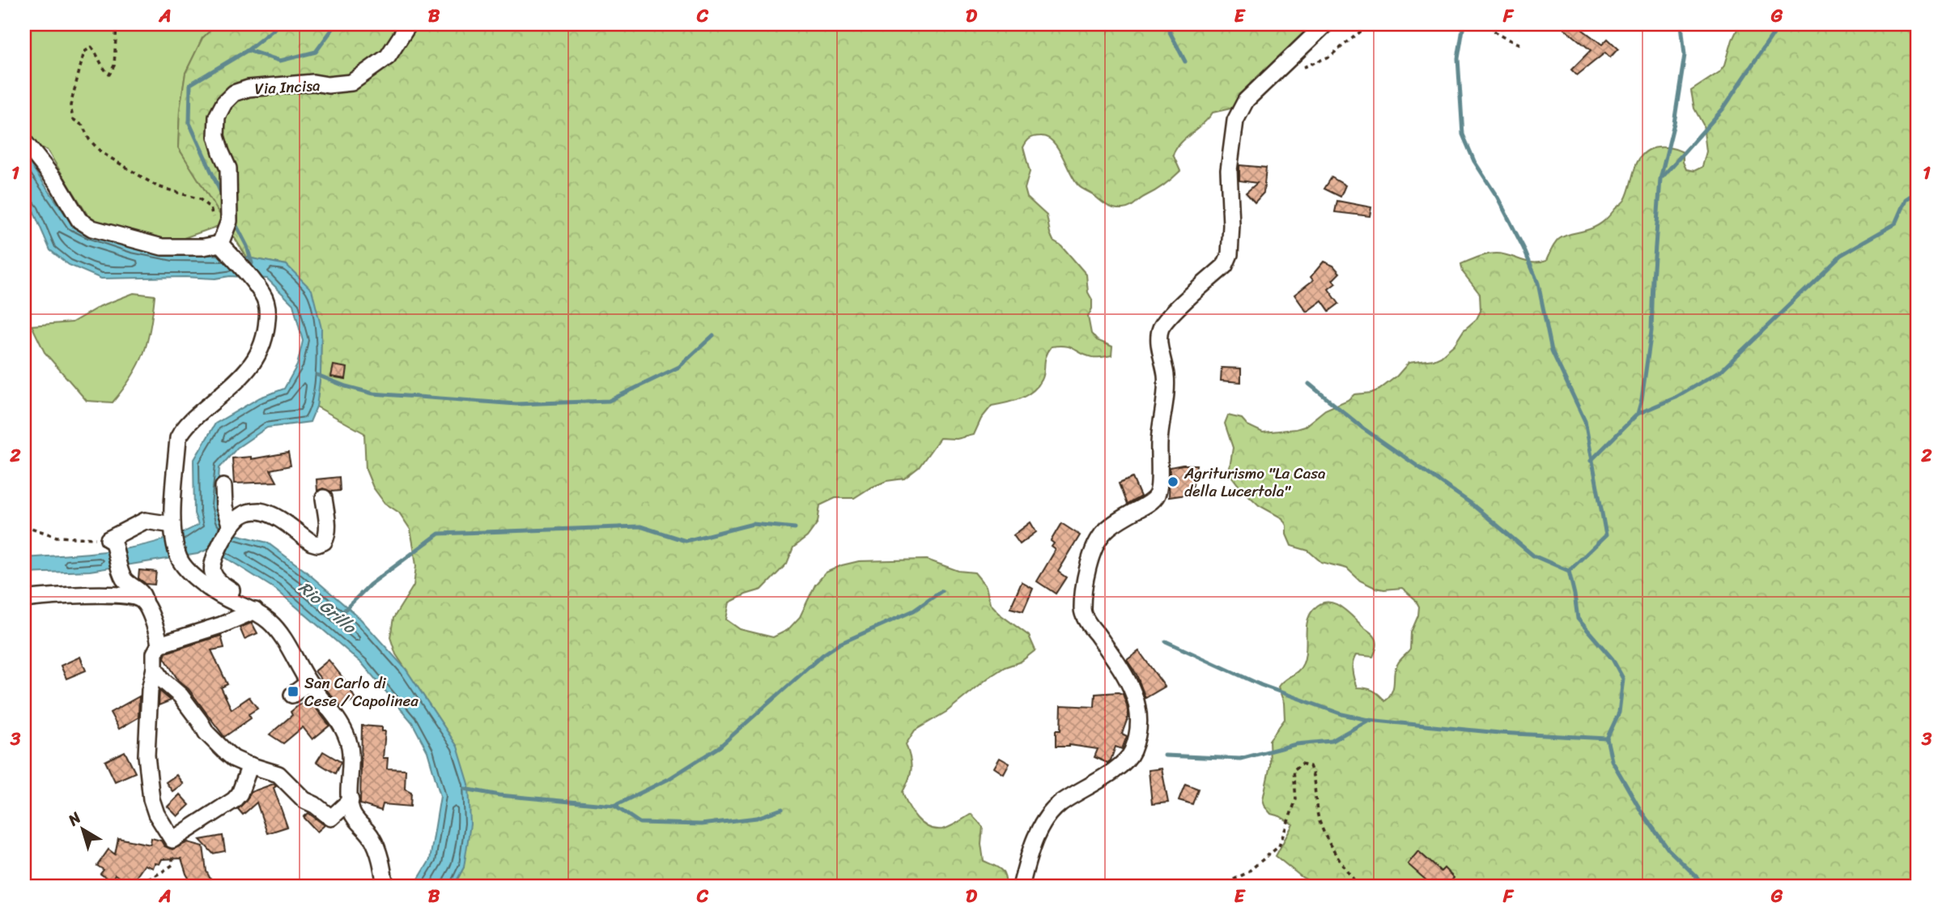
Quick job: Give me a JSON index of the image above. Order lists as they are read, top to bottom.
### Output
{
  "streets": {
    "street": ["Via Incisa"]
  },
  "water": ["Rio Grillo"],
  "places": {
    "other": ["Agriturismo \"La Casa della Lucertola\""],
    "transit": ["San Carlo di Cese / Capolinea"]
  },
  "north": "top left",
  "grid": {
    "columns": [
      "A",
      "B",
      "C",
      "D",
      "E",
      "F",
      "G"
    ],
    "rows": ["1", "2", "3"]
  }
}
